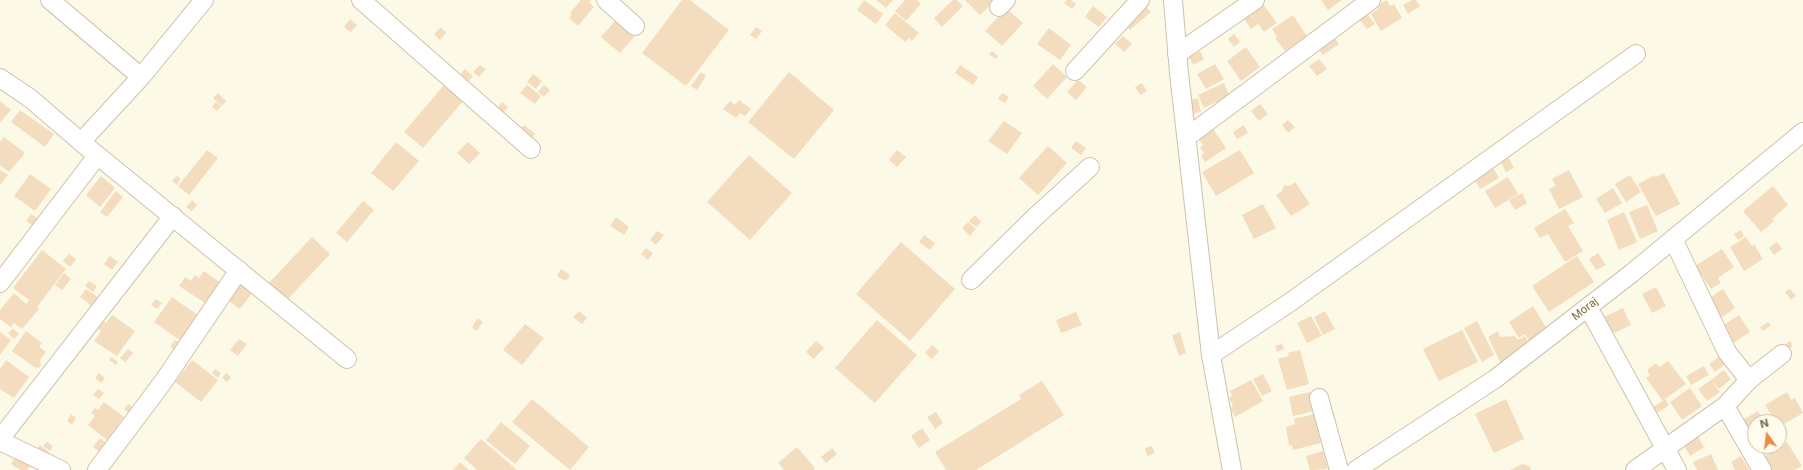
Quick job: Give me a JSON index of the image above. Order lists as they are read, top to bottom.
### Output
{
  "streets": {
    "street": ["Moraj"]
  },
  "north": "top"
}
